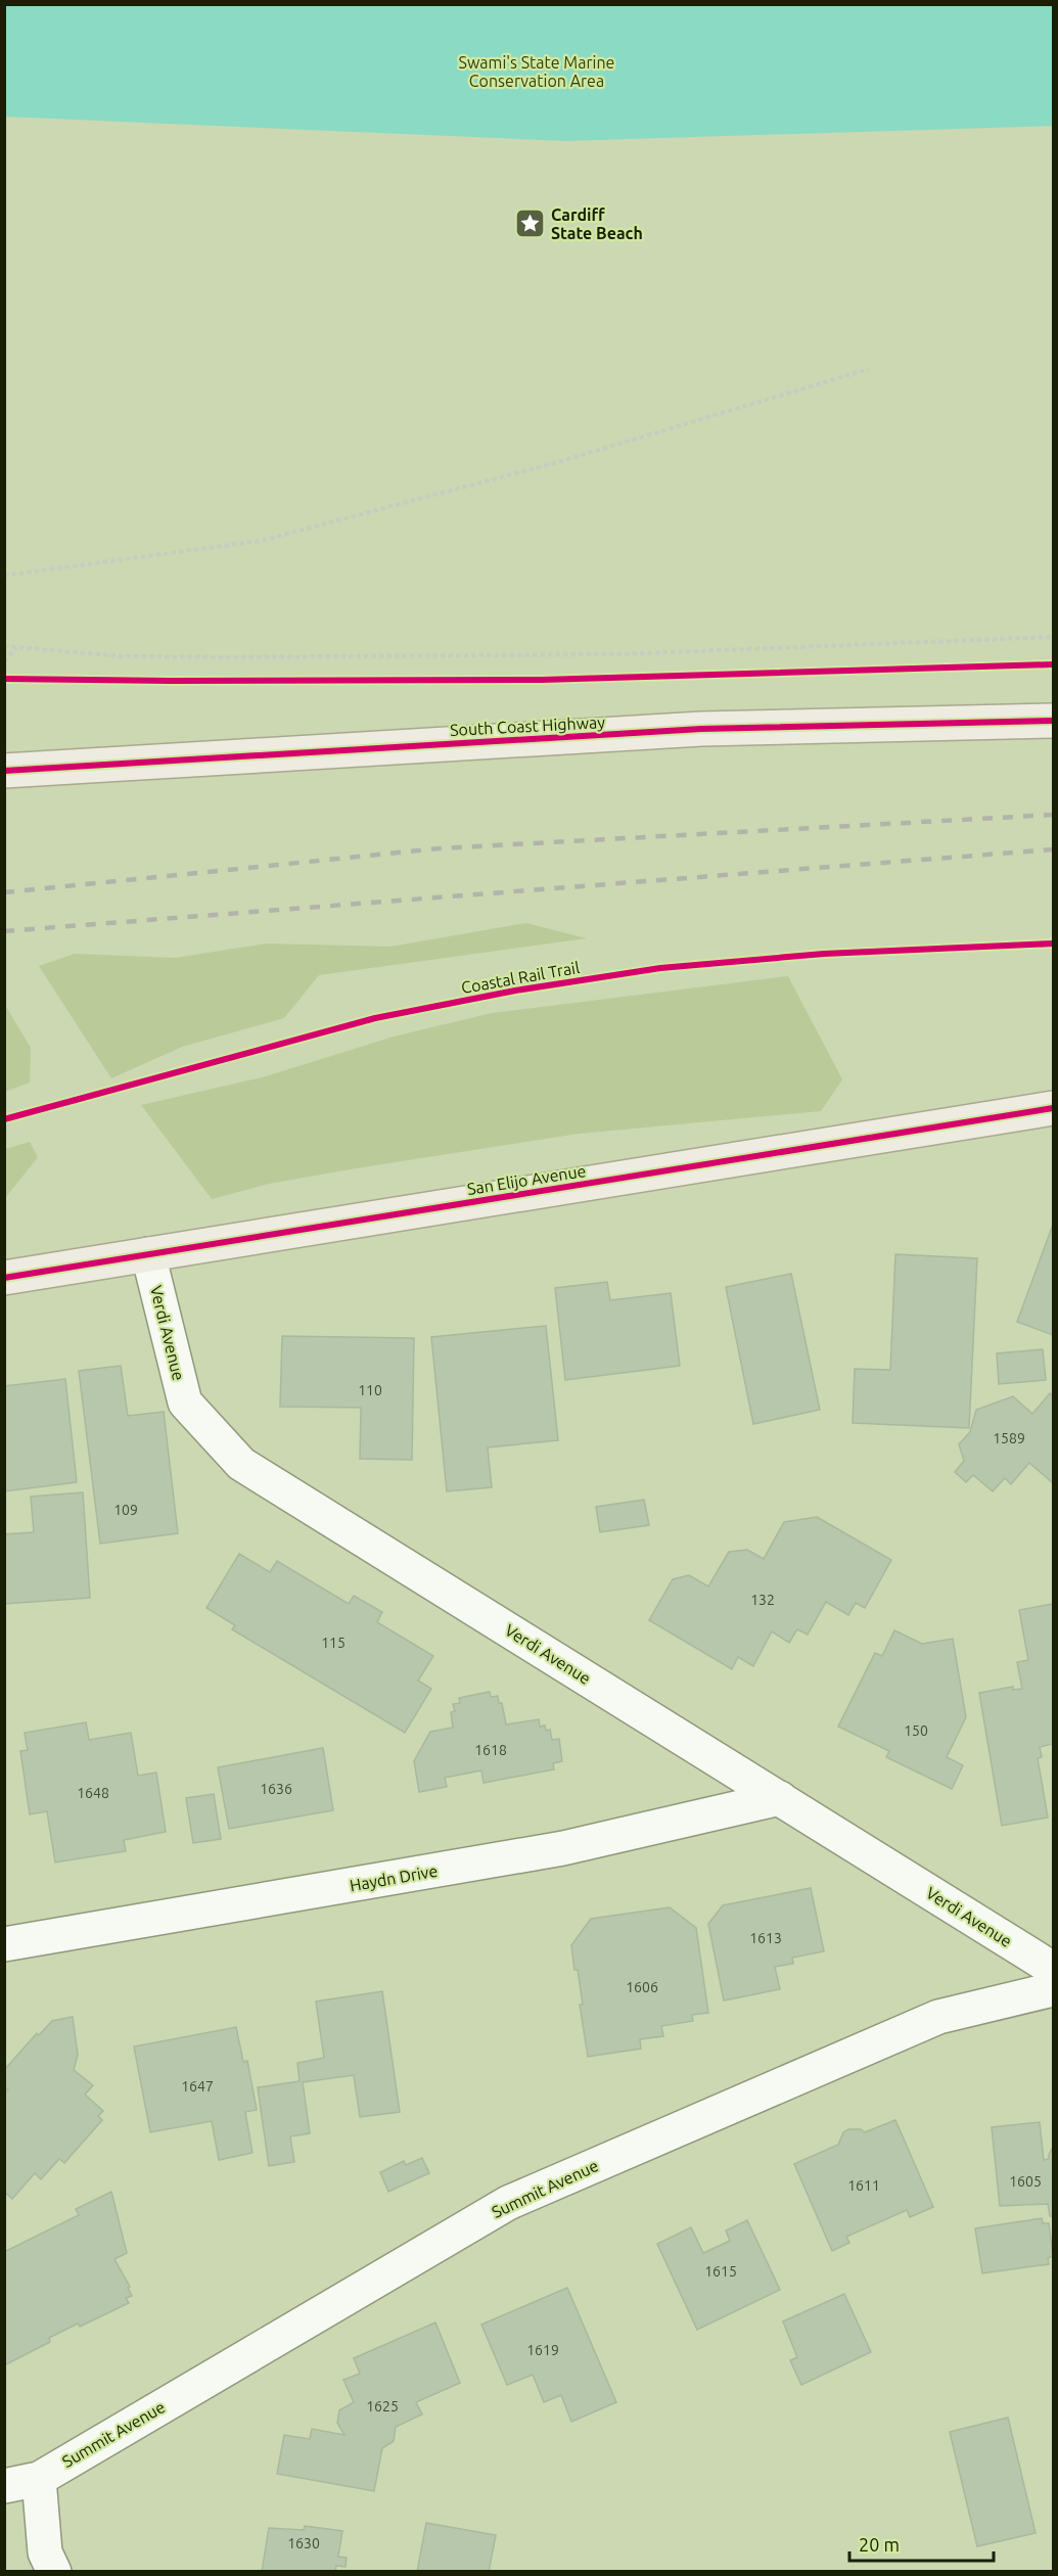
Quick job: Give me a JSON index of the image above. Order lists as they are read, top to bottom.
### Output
{
  "streets": {
    "main road": ["South Coast Highway", "San Elijo Avenue"],
    "street": ["Verdi Avenue", "Haydn Drive", "Summit Avenue"],
    "cycle path": ["Coastal Rail Trail"]
  },
  "crossings": [
    ["San Elijo Avenue", "Verdi Avenue"],
    ["Verdi Avenue", "Haydn Drive"]
  ],
  "parks": ["Swami's State Marine Conservation Area"],
  "places": {
    "place": ["Cardiff State Beach"]
  },
  "house_numbers": [
    "110",
    "1589",
    "109",
    "132",
    "115",
    "150",
    "1618",
    "1636",
    "1648",
    "1613",
    "1606",
    "1647",
    "1605",
    "1611",
    "1615",
    "1619",
    "1625",
    "1630"
  ],
  "scale_bar": "20 m"
}
